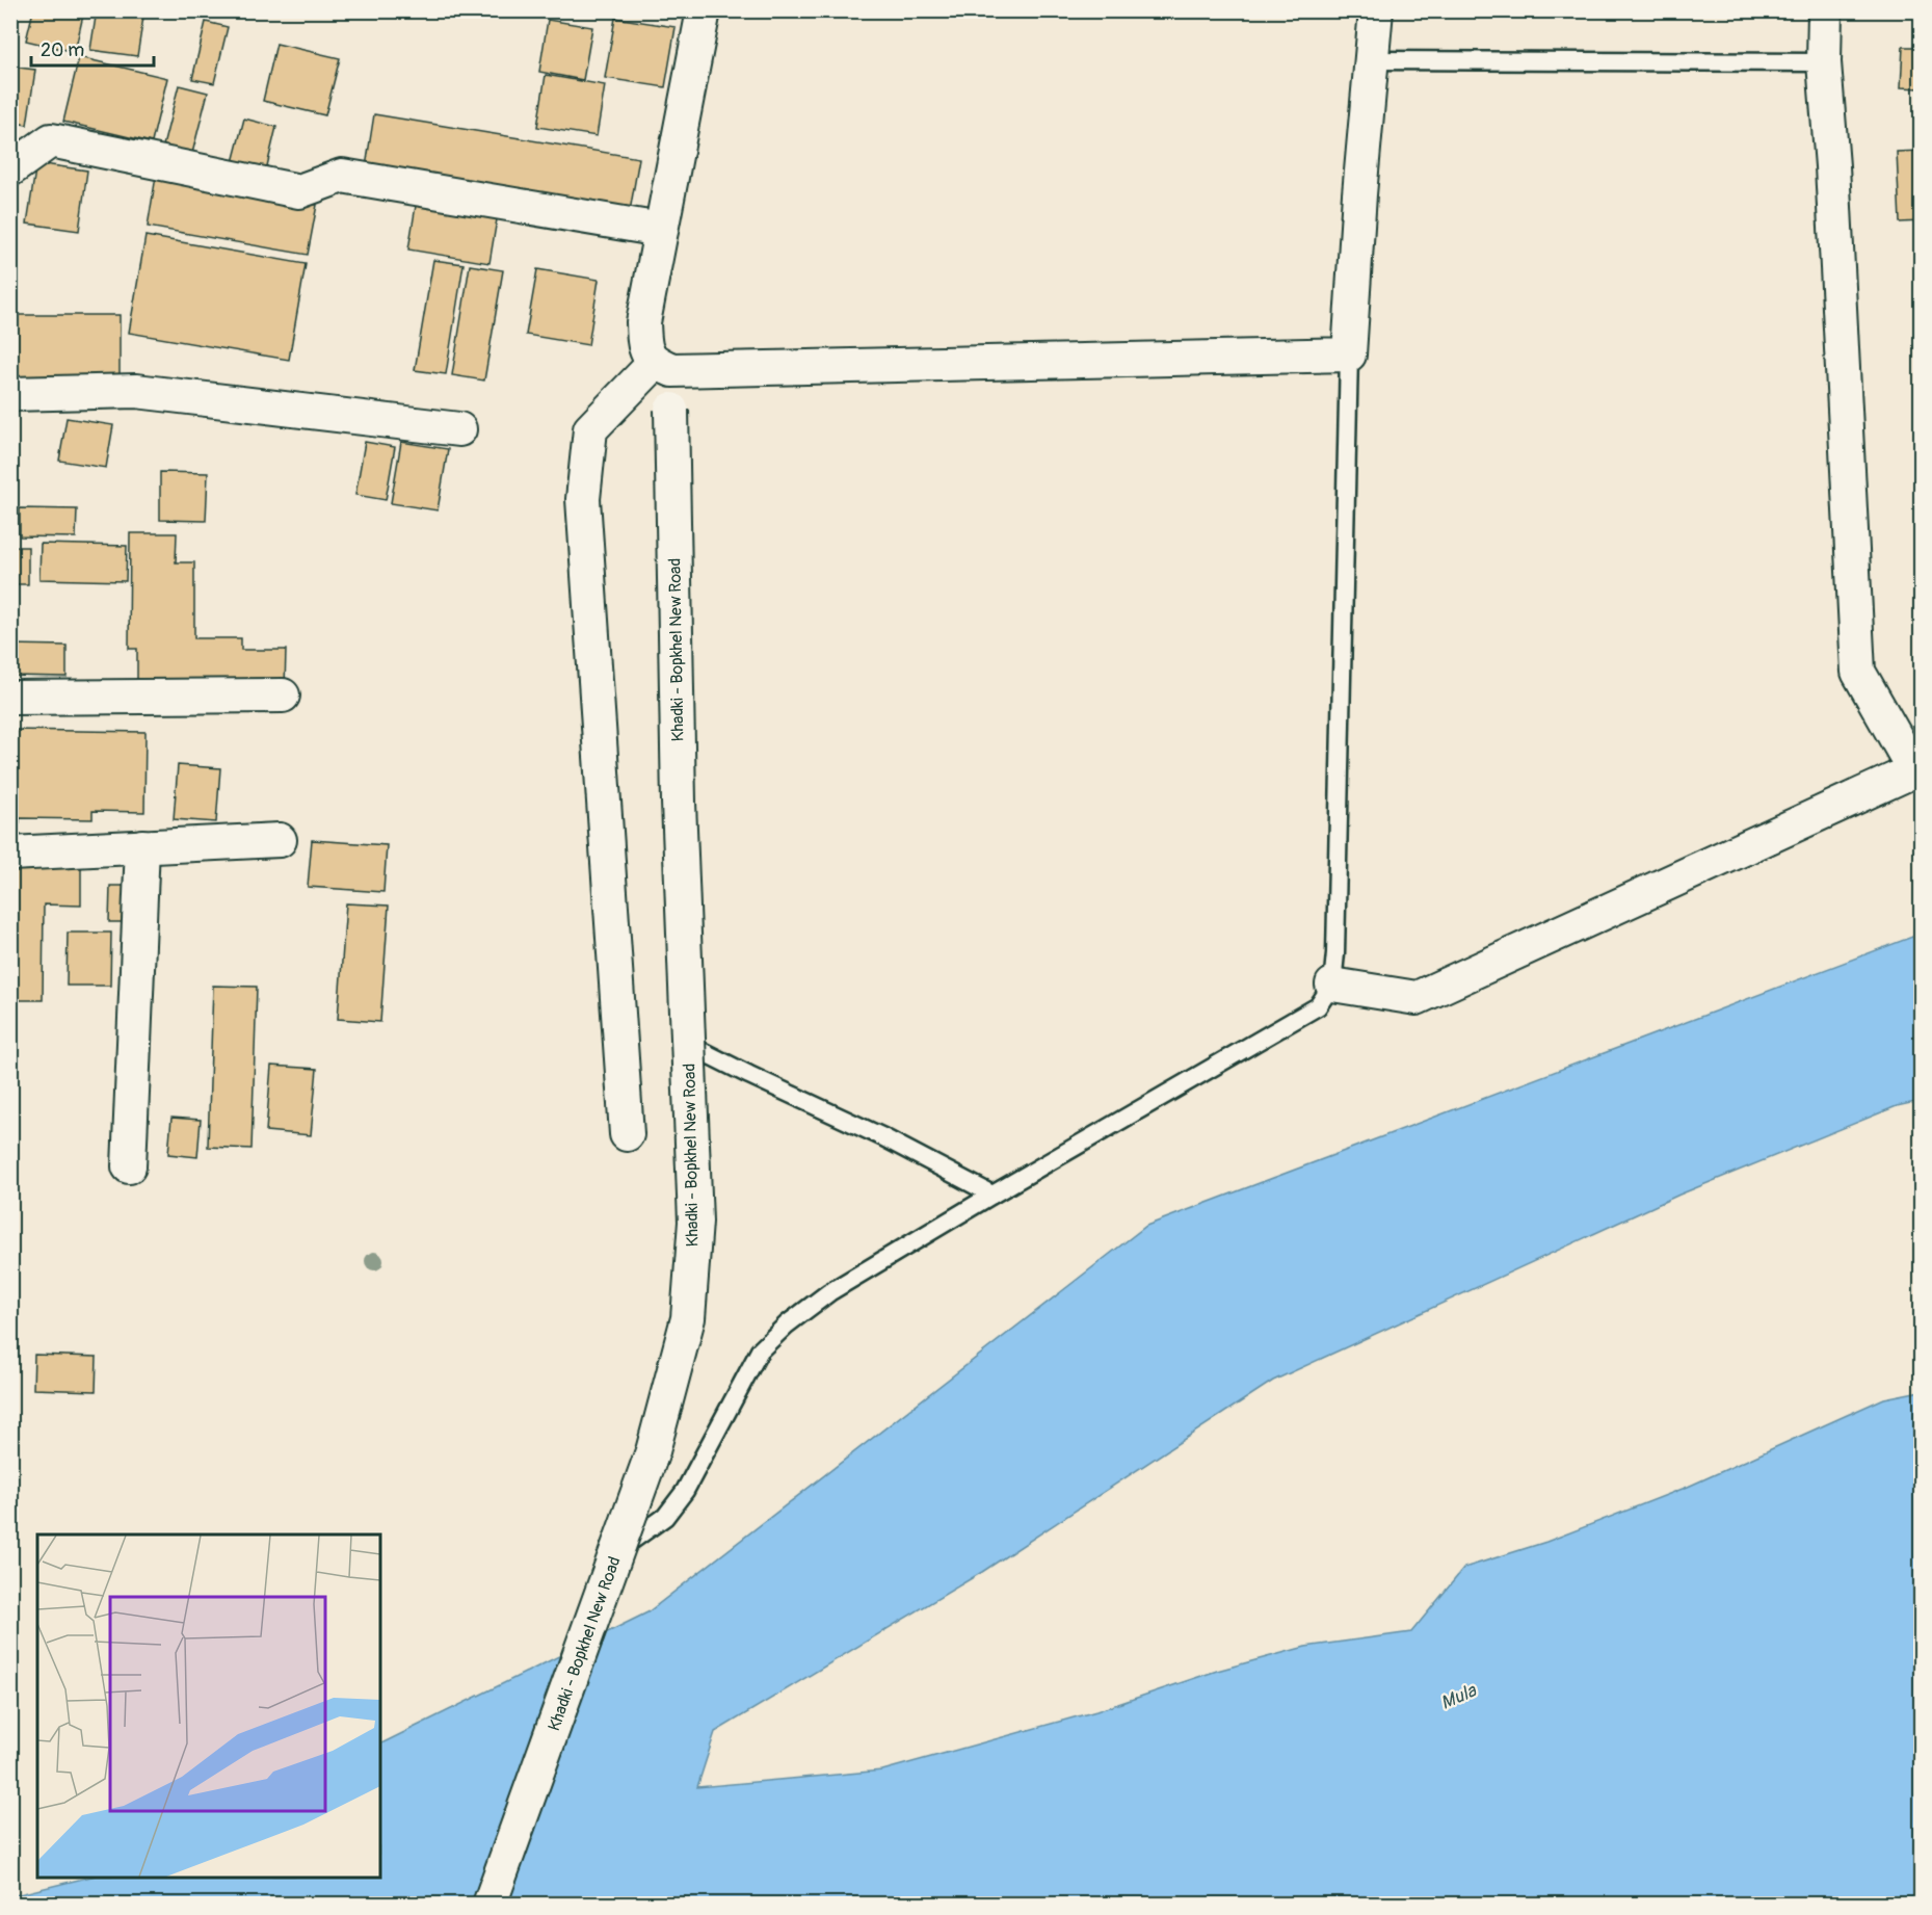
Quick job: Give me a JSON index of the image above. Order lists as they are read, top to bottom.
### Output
{
  "streets": {
    "street": ["Khadki - Bopkhel New Road"]
  },
  "water": ["Mula"],
  "scale_bar": "20 m"
}
